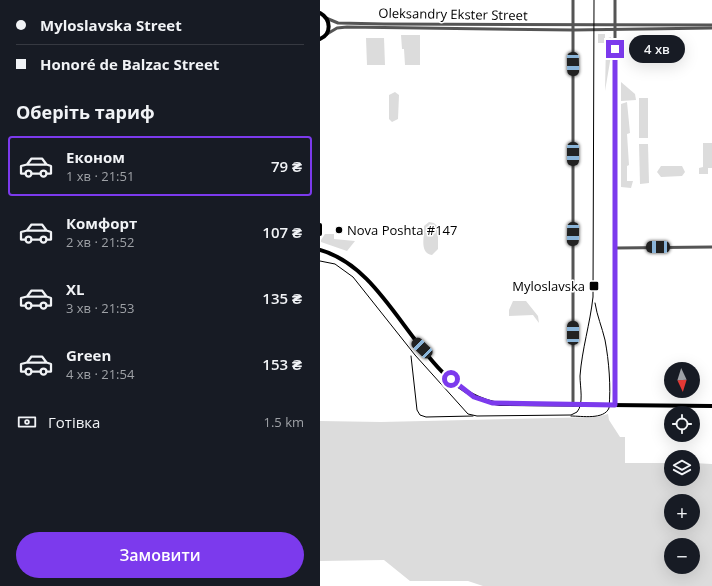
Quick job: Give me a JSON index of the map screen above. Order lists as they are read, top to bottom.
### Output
{
  "streets": {
    "street": ["Oleksandry Ekster Street"]
  },
  "places": {
    "other": ["Nova Poshta #147"],
    "transit": ["Myloslavska"]
  },
  "north": "bottom",
  "page": {
    "banner": ["Myloslavska Street", "Honoré de Balzac Street"],
    "bubble": "4 хв",
    "heading": "Оберіть тариф",
    "list": [
      {
        "name": "Економ",
        "note": "1 хв · 21:51",
        "value": "79 ₴"
      },
      {
        "name": "Комфорт",
        "note": "2 хв · 21:52",
        "value": "107 ₴"
      },
      {
        "name": "XL",
        "note": "3 хв · 21:53",
        "value": "135 ₴"
      },
      {
        "name": "Green",
        "note": "4 хв · 21:54",
        "value": "153 ₴"
      }
    ],
    "map_buttons": ["+", "−"],
    "pay": ["Готівка", "1.5 km"],
    "buttons": "Замовити"
  }
}
